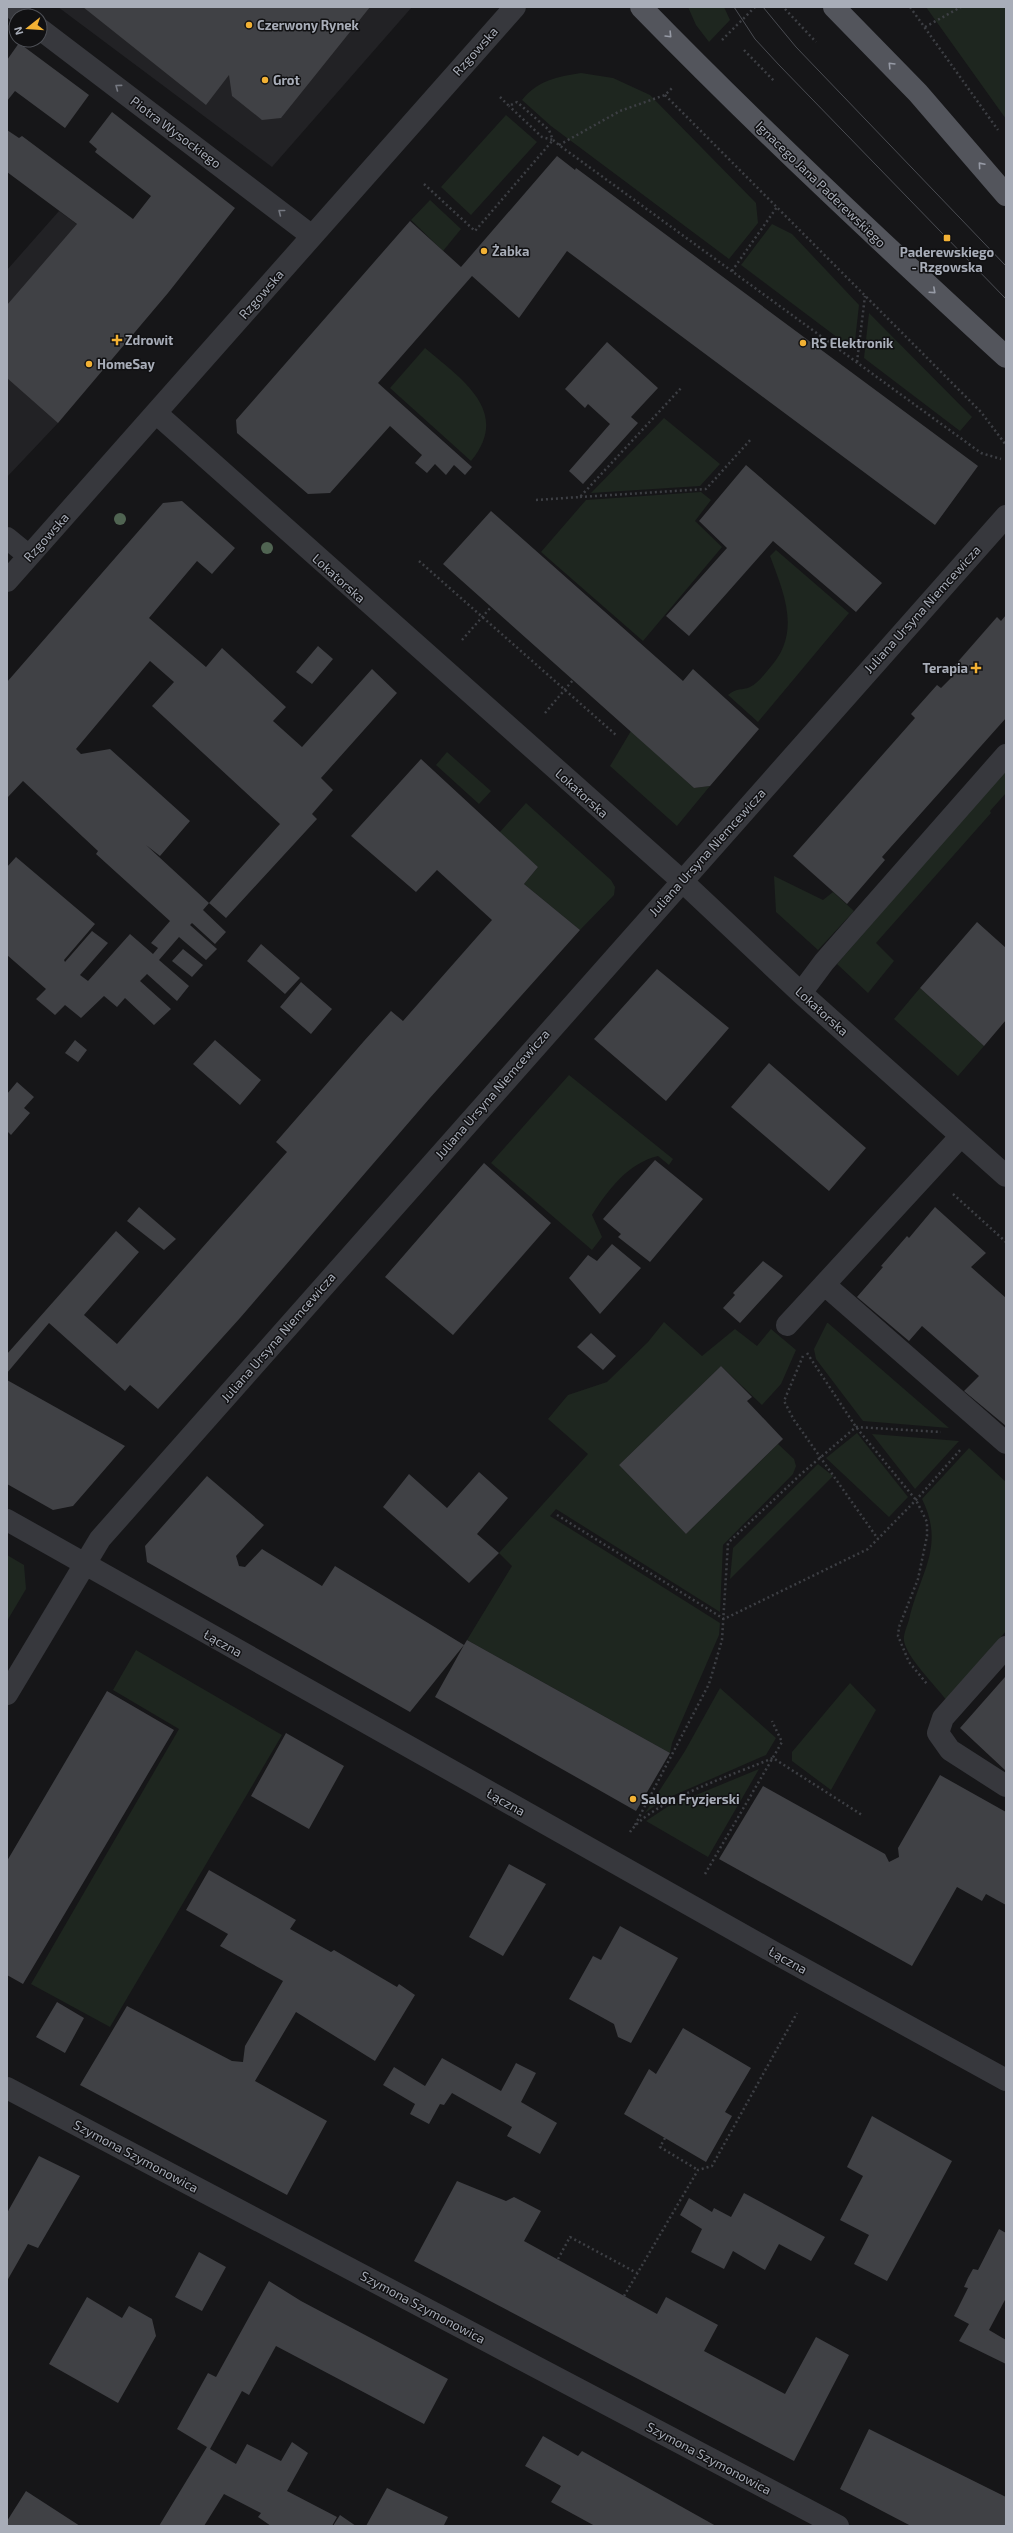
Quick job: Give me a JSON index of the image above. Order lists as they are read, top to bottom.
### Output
{
  "streets": {
    "main road": ["Ignacego Jana Paderewskiego"],
    "street": [
      "Rzgowska",
      "Piotra Wysockiego",
      "Lokatorska",
      "Juliana Ursyna Niemcewicza",
      "Łączna",
      "Szymona Szymonowica"
    ]
  },
  "crossings": [
    ["Rzgowska", "Piotra Wysockiego"],
    ["Rzgowska", "Lokatorska"],
    ["Lokatorska", "Juliana Ursyna Niemcewicza"],
    ["Juliana Ursyna Niemcewicza", "Łączna"]
  ],
  "one_way": ["Piotra Wysockiego"],
  "places": {
    "other": [
      "Czerwony Rynek",
      "Grot",
      "Żabka",
      "RS Elektronik",
      "HomeSay",
      "Salon Fryzjerski"
    ],
    "transit": ["Paderewskiego - Rzgowska"],
    "health": ["Zdrowit", "Terapia"]
  },
  "north": "left"
}
